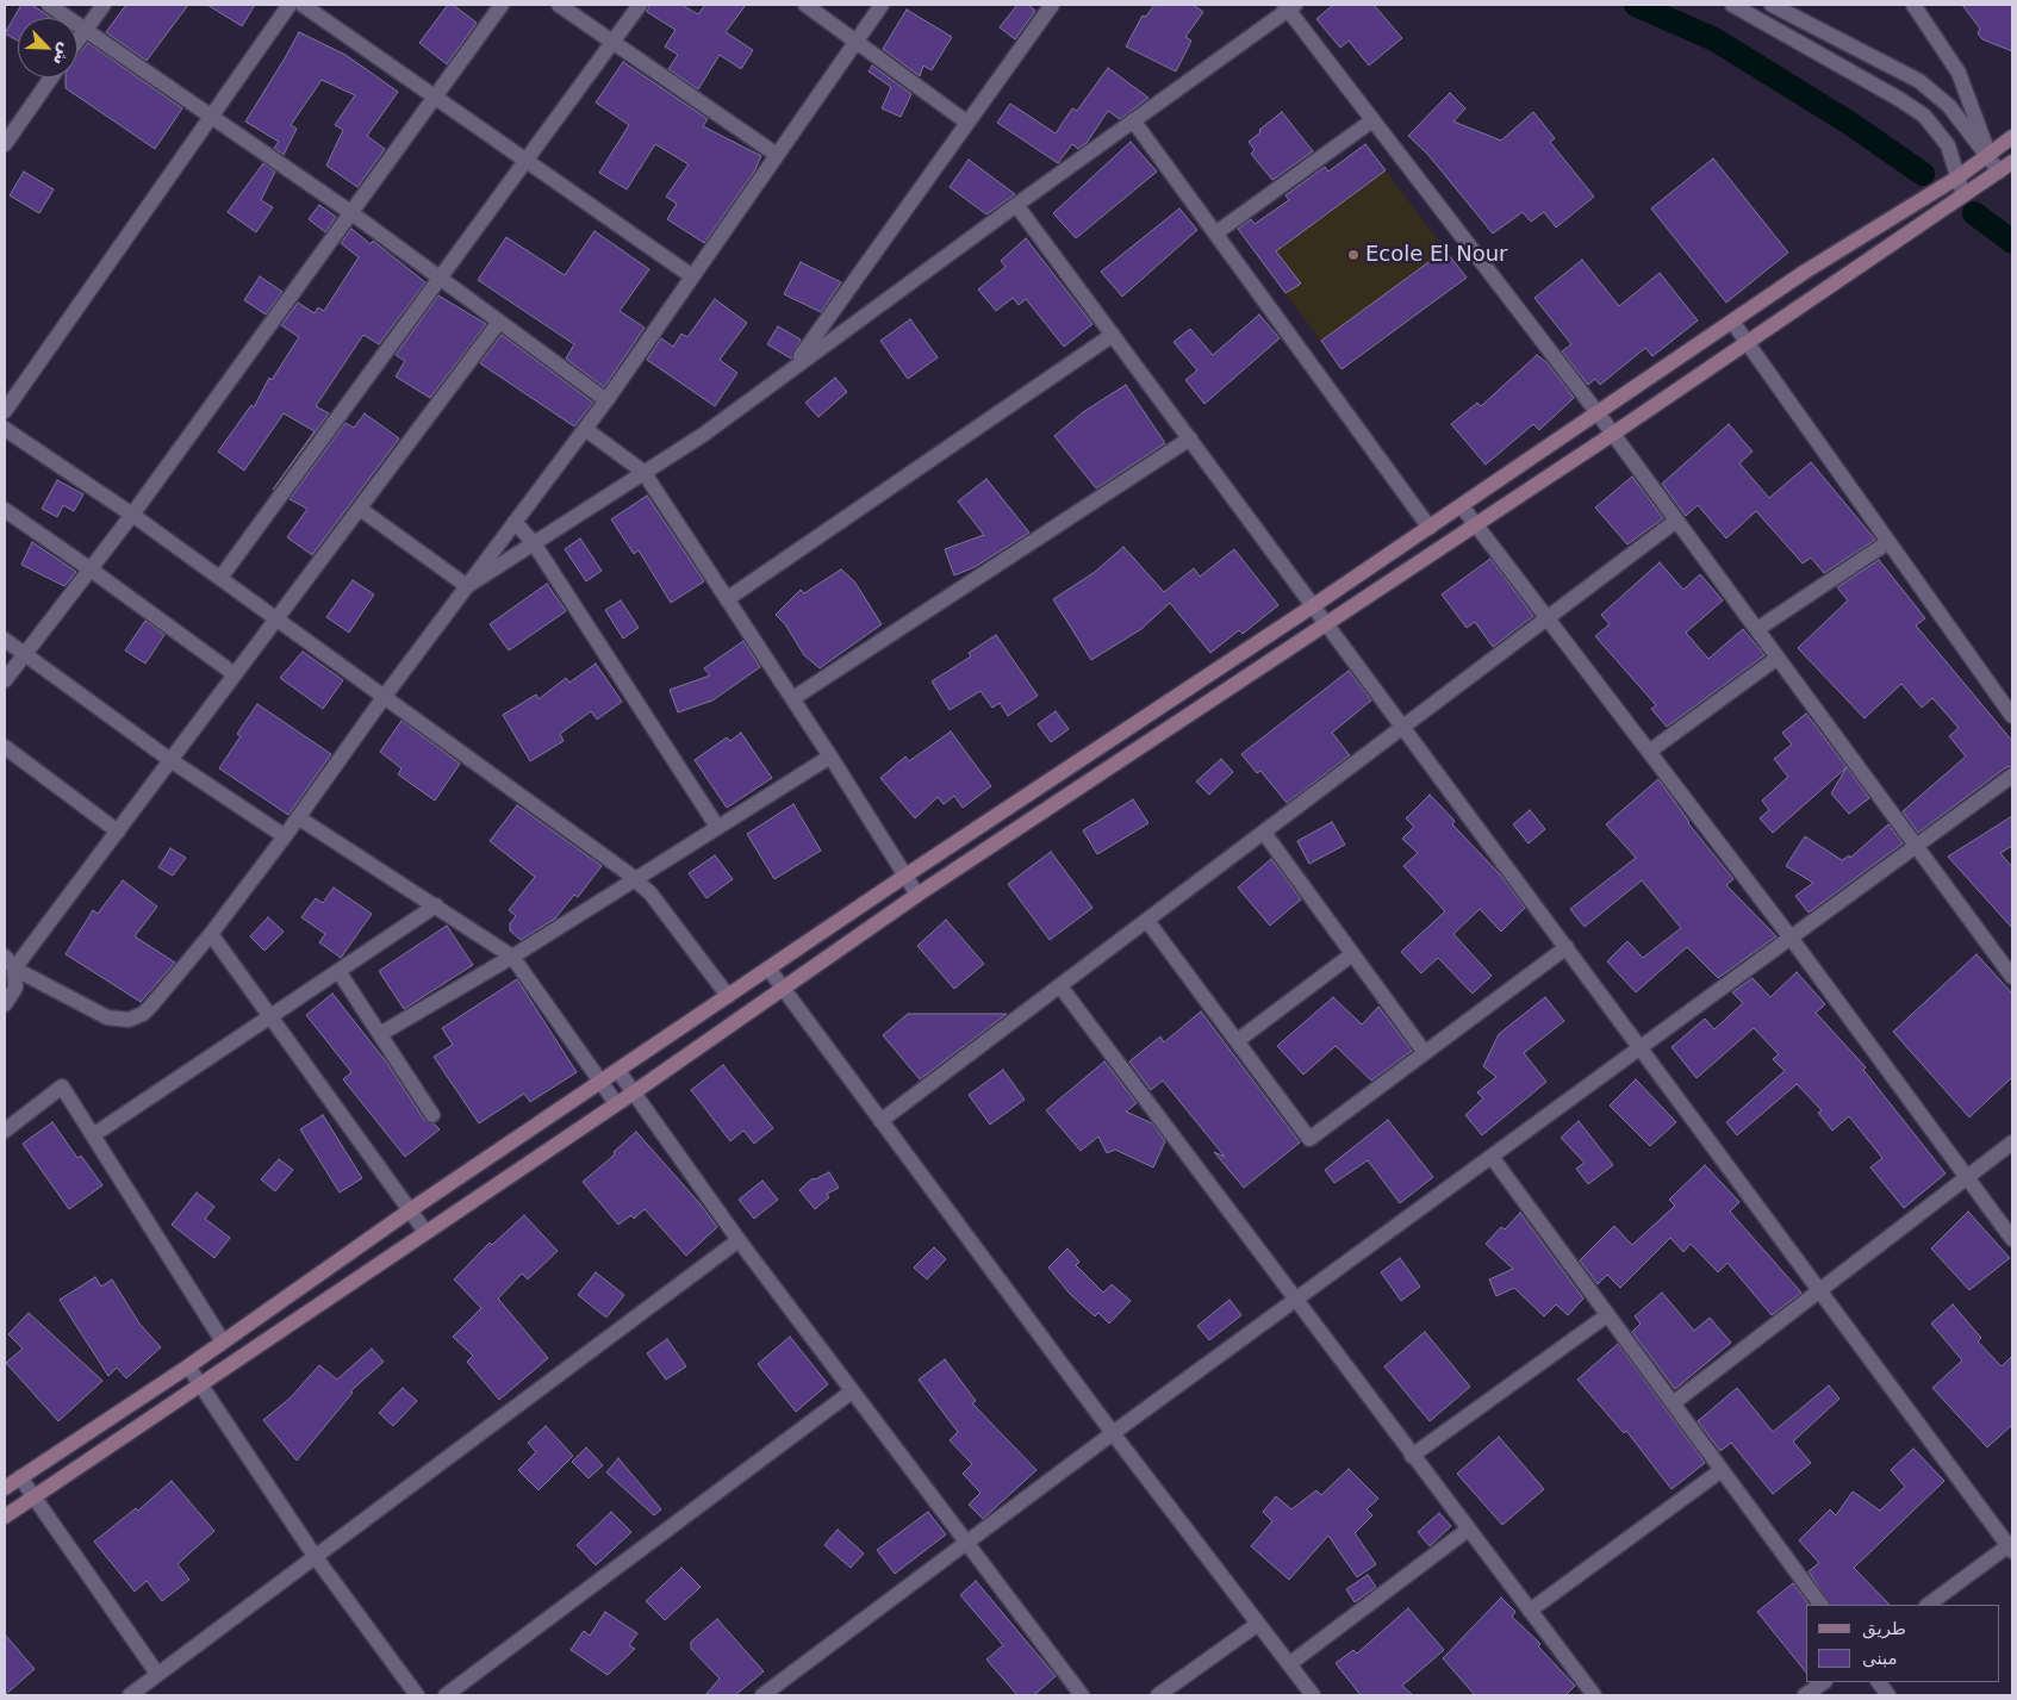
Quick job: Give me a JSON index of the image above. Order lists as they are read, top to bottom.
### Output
{
  "places": ["Ecole El Nour"],
  "legend": ["طريق", "مبنى"],
  "north": "bottom right"
}
